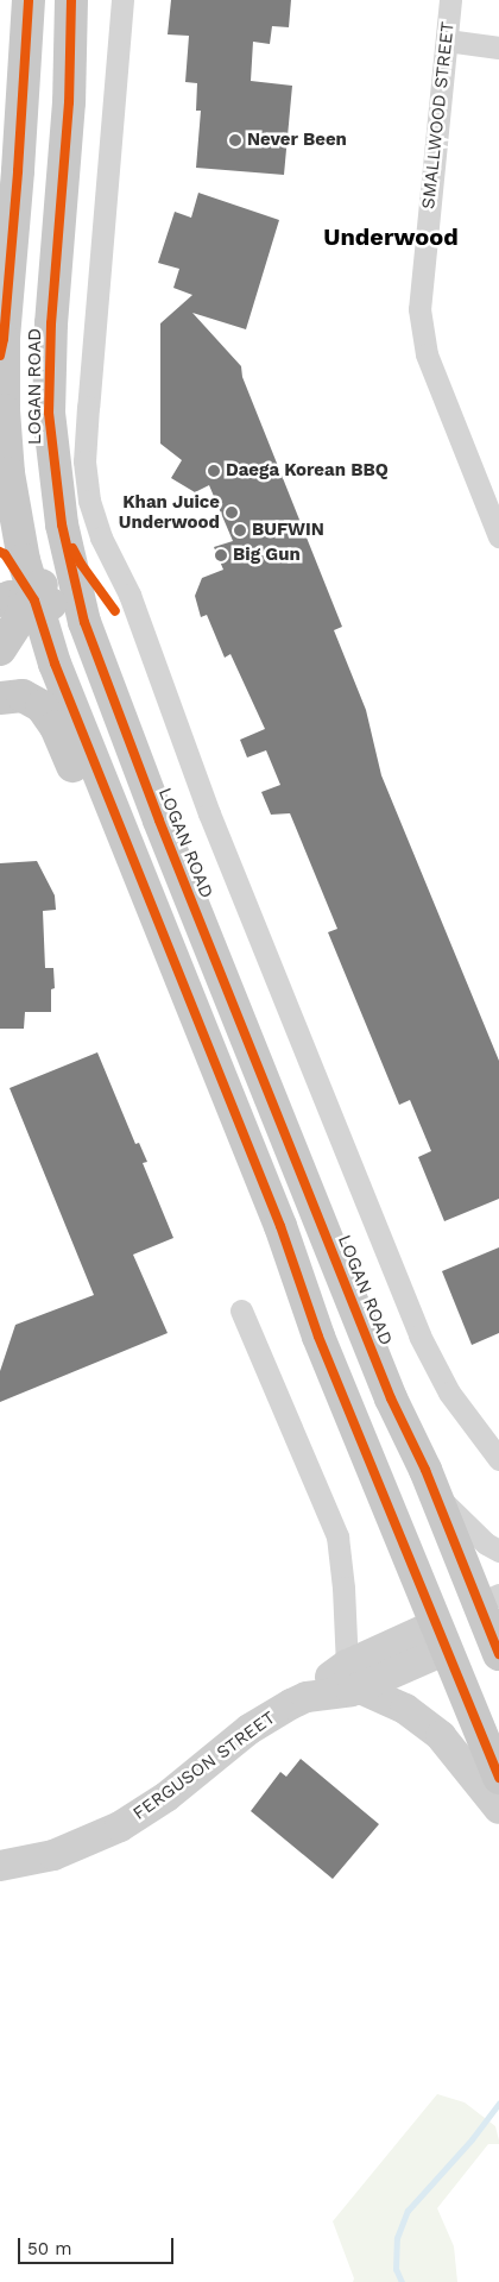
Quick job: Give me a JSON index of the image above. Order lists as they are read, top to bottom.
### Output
{
  "streets": {
    "main road": ["LOGAN ROAD"],
    "street": ["SMALLWOOD STREET", "FERGUSON STREET"]
  },
  "crossings": [
    ["LOGAN ROAD", "FERGUSON STREET"]
  ],
  "districts": ["Underwood"],
  "places": [
    "Never Been",
    "Daega Korean BBQ",
    "Khan Juice Underwood",
    "BUFWIN",
    "Big Gun"
  ],
  "scale_bar": "50 m"
}
